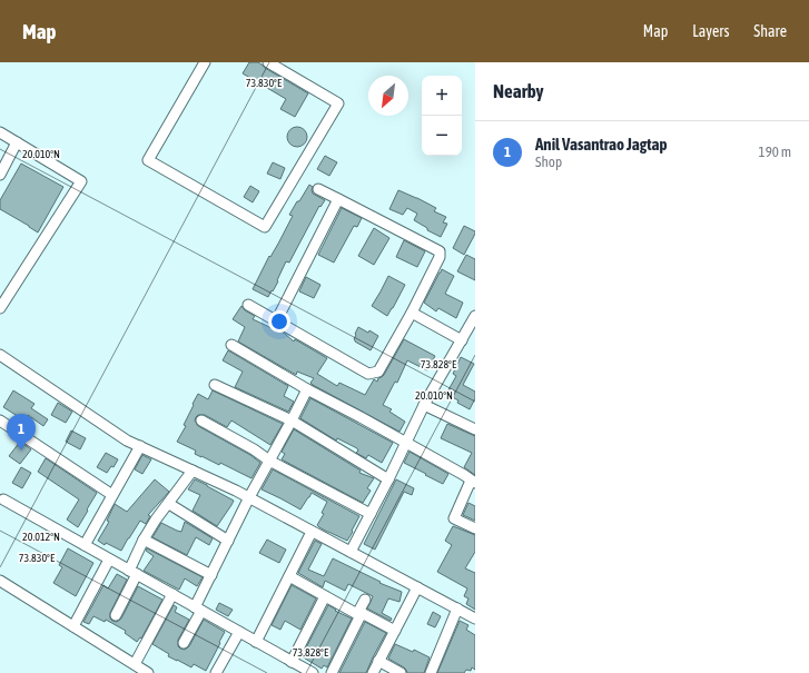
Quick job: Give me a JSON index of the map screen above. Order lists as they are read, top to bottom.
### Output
{
  "north": "bottom left",
  "page": {
    "header": "Map",
    "nav": ["Map", "Layers", "Share"],
    "heading": "Nearby",
    "map_buttons": ["+", "−"],
    "list": [
      {
        "mark": "1",
        "name": "Anil Vasantrao Jagtap",
        "note": "Shop",
        "value": "190 m"
      }
    ],
    "pins": "1"
  },
  "coordinates": [
    "73.830°E",
    "20.010°N",
    "73.828°E",
    "20.012°N"
  ]
}
